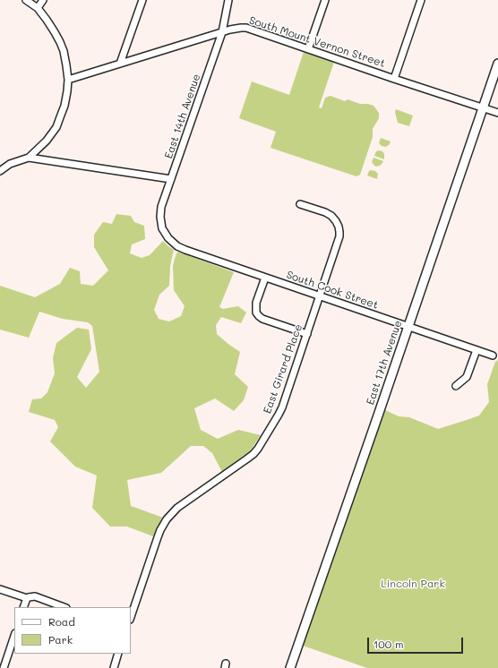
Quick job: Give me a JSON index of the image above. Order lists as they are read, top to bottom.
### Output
{
  "streets": {
    "street": [
      "South Mount Vernon Street",
      "East 14th Avenue",
      "South Cook Street",
      "East 17th Avenue",
      "East Girard Place"
    ]
  },
  "crossings": [
    ["South Mount Vernon Street", "East 14th Avenue"],
    ["South Mount Vernon Street", "East 17th Avenue"],
    ["East 14th Avenue", "South Cook Street"],
    ["South Cook Street", "East 17th Avenue"],
    ["South Cook Street", "East Girard Place"]
  ],
  "parks": ["Lincoln Park"],
  "legend": ["Road", "Park"],
  "scale_bar": "100 m"
}
